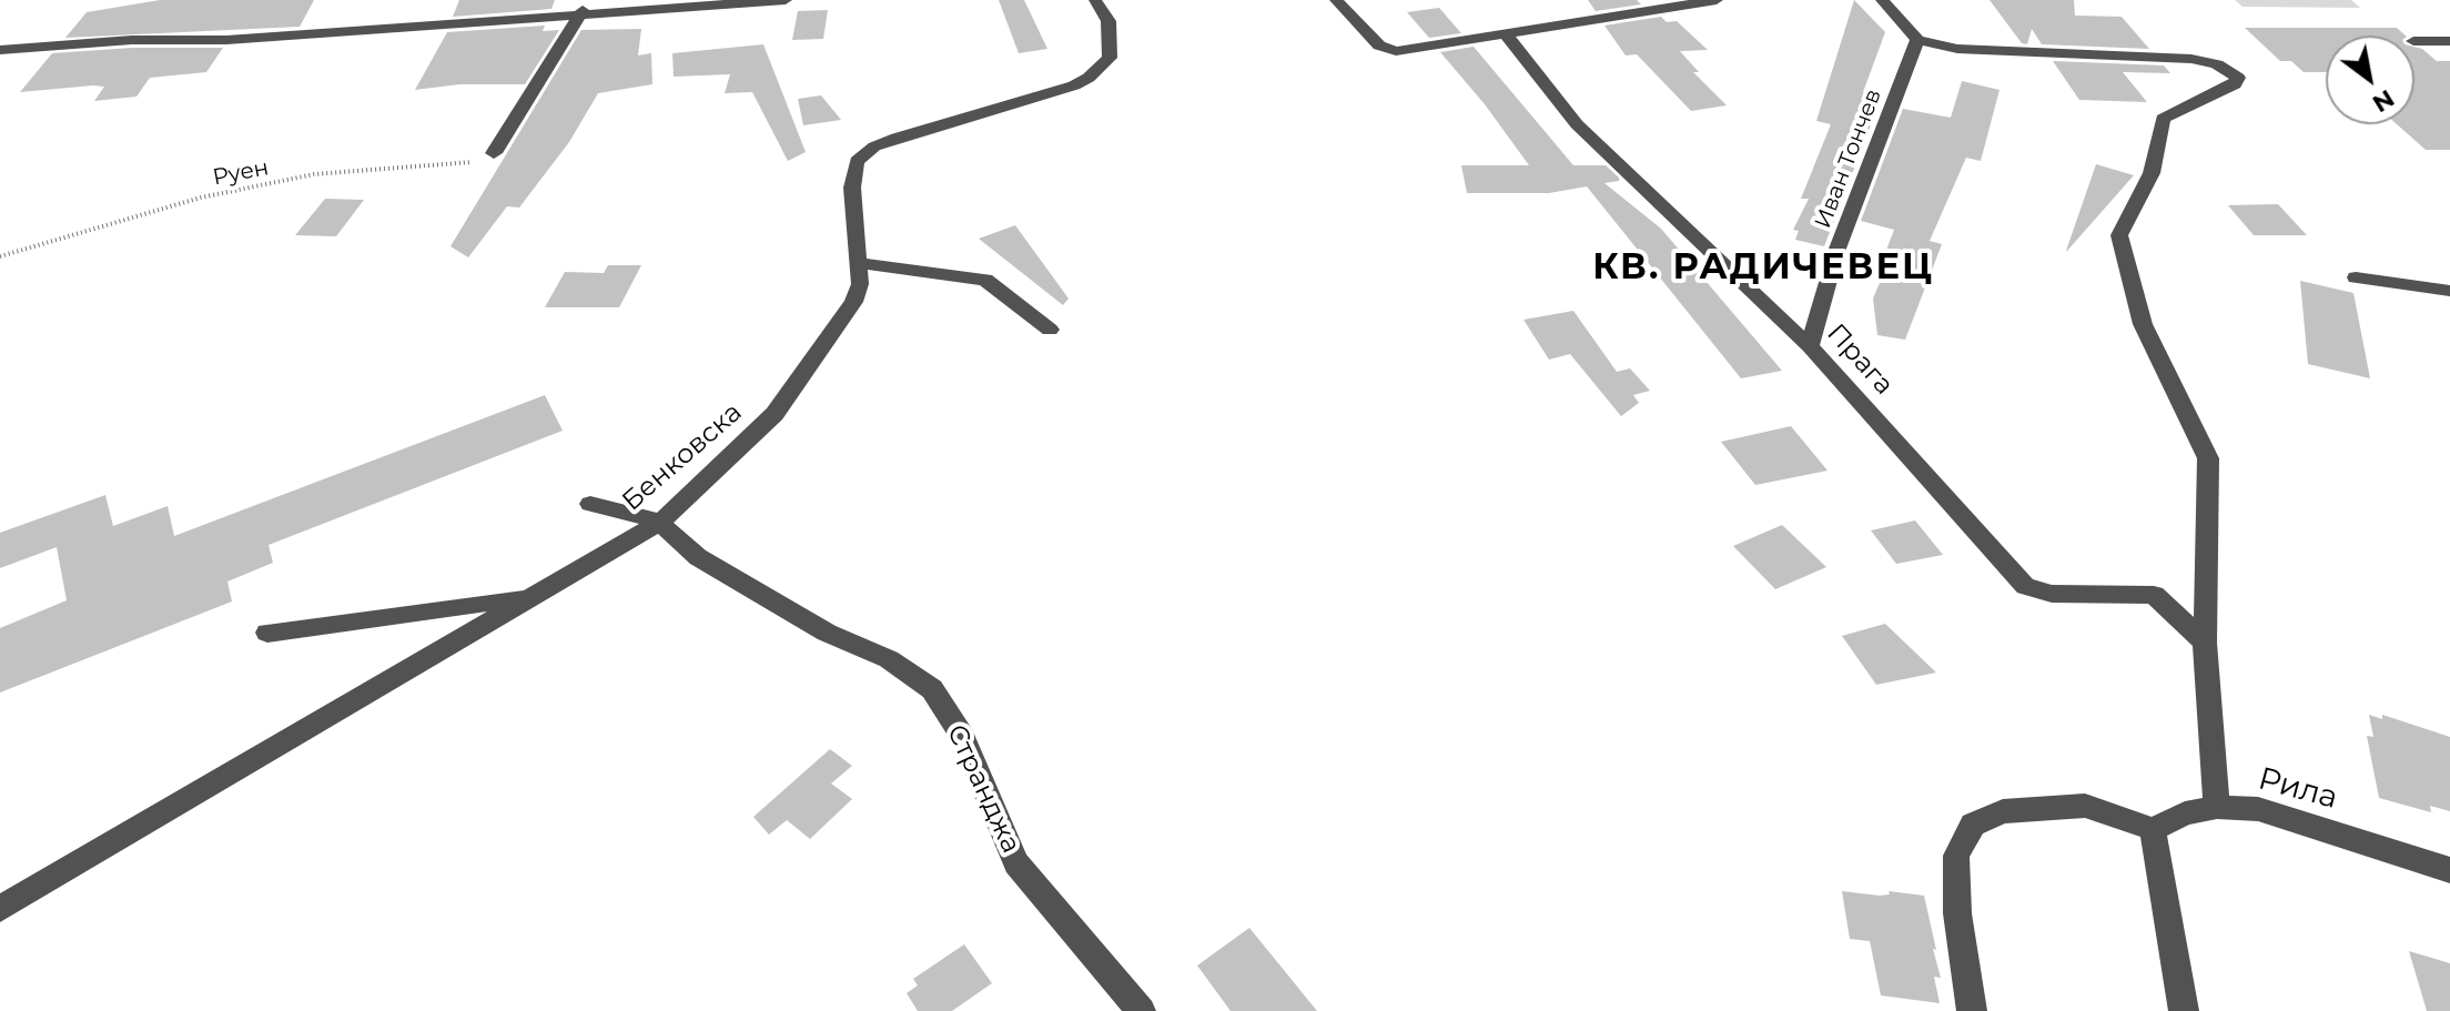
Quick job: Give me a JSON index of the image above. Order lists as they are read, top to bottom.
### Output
{
  "streets": {
    "street": [
      "Иван Тончев",
      "Прага",
      "Бенковска",
      "Странджа",
      "Рила"
    ],
    "path": ["Руен"]
  },
  "crossings": [
    ["Иван Тончев", "Прага"],
    ["Бенковска", "Странджа"]
  ],
  "districts": ["КВ. РАДИЧЕВЕЦ"],
  "north": "bottom right"
}
